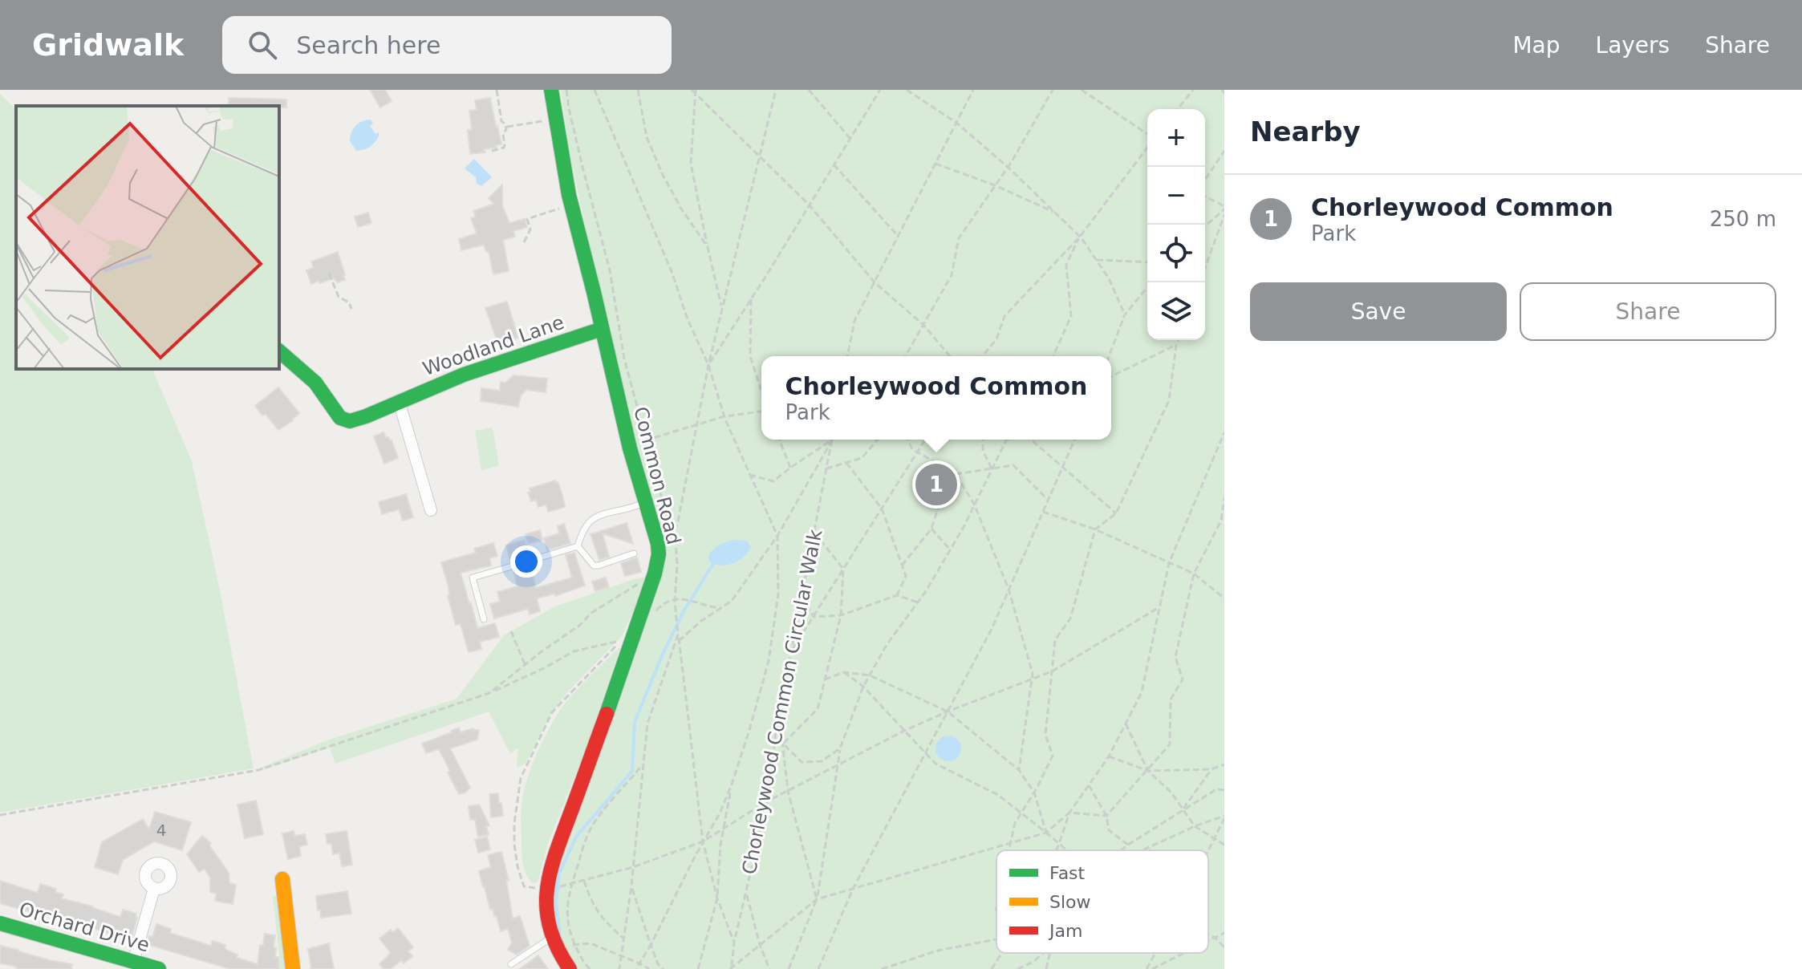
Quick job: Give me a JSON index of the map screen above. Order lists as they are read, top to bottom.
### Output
{
  "streets": {
    "street": ["Woodland Lane", "Common Road", "Orchard Drive"],
    "path": ["Chorleywood Common Circular Walk"]
  },
  "crossings": [
    ["Woodland Lane", "Common Road"]
  ],
  "house_numbers": ["4"],
  "legend": ["Fast", "Slow", "Jam"],
  "page": {
    "header": "Gridwalk",
    "search": "Search here",
    "nav": ["Map", "Layers", "Share"],
    "heading": "Nearby",
    "map_buttons": ["+", "−"],
    "list": [
      {
        "mark": "1",
        "name": "Chorleywood Common",
        "note": "Park",
        "value": "250 m"
      }
    ],
    "buttons": ["Save", "Share"],
    "popup": ["Chorleywood Common", "Park"],
    "pins": "1"
  }
}
